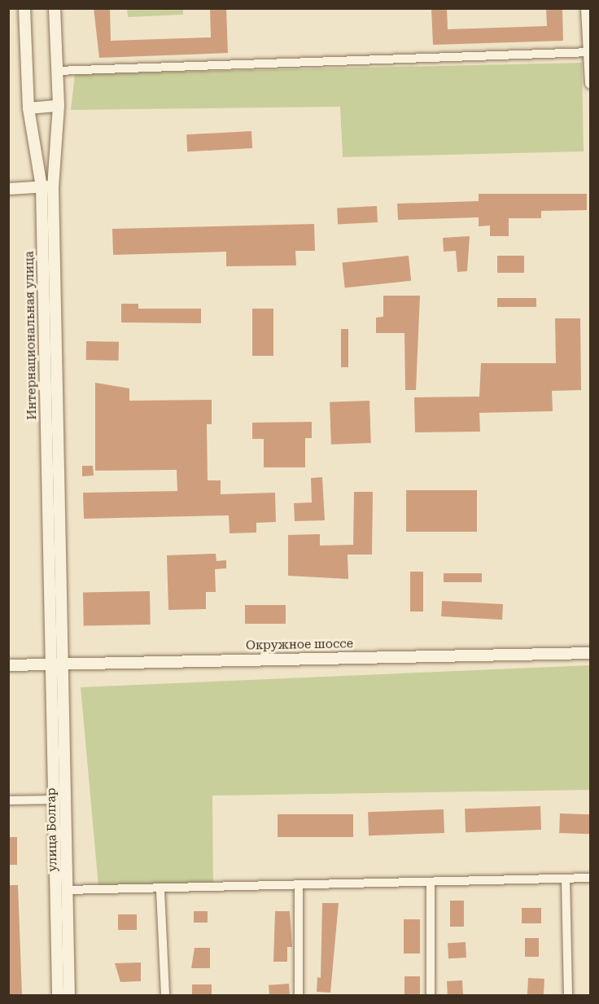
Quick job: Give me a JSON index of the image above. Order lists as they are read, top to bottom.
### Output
{
  "streets": {
    "street": ["Интернациональная улица", "Окружное шоссе", "улица Болгар"]
  },
  "crossings": [
    ["Интернациональная улица", "Окружное шоссе"],
    ["Интернациональная улица", "улица Болгар"],
    ["Окружное шоссе", "улица Болгар"]
  ]
}
